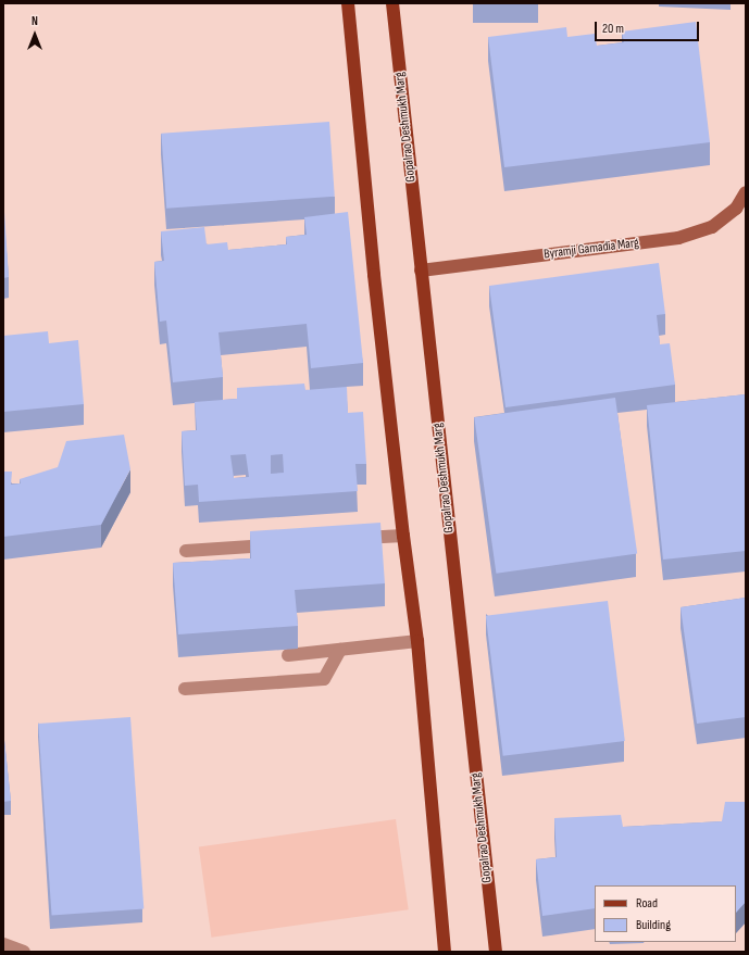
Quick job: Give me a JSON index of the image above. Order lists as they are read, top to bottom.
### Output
{
  "streets": {
    "main road": ["Gopalrao Deshmukh Marg"],
    "street": ["Byramji Gamadia Marg"]
  },
  "crossings": [
    ["Gopalrao Deshmukh Marg", "Byramji Gamadia Marg"]
  ],
  "legend": ["Road", "Building"],
  "scale_bar": "20 m",
  "north": "top"
}
